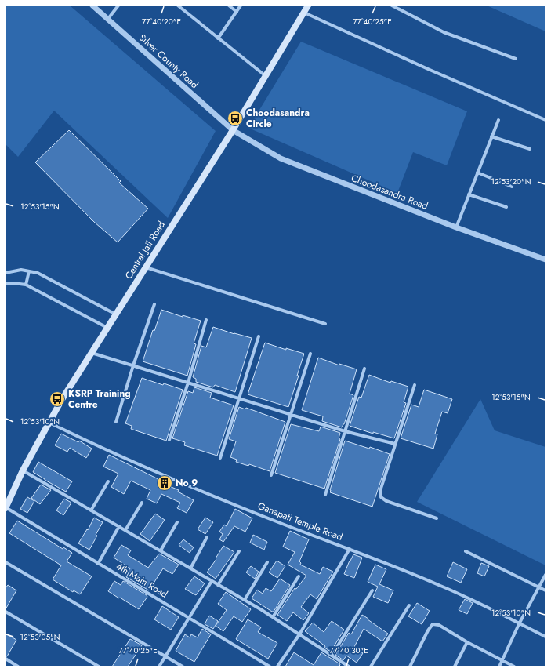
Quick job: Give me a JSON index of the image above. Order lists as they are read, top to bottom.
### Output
{
  "streets": {
    "main road": ["Central Jail Road"],
    "street": [
      "Silver County Road",
      "Choodasandra Road",
      "Ganapati Temple Road",
      "4th Main Road"
    ]
  },
  "crossings": [
    ["Silver County Road", "Choodasandra Road"],
    ["Silver County Road", "Central Jail Road"],
    ["Choodasandra Road", "Central Jail Road"],
    ["Central Jail Road", "Ganapati Temple Road"],
    ["Central Jail Road", "4th Main Road"]
  ],
  "places": {
    "bus stop": ["Choodasandra Circle", "KSRP Training Centre"],
    "building": ["No 9"]
  },
  "coordinates": [
    "77°40'20\"E",
    "77°40'25\"E",
    "12°53'20\"N",
    "12°53'15\"N",
    "12°53'10\"N",
    "12°53'05\"N",
    "77°40'30\"E"
  ]
}
